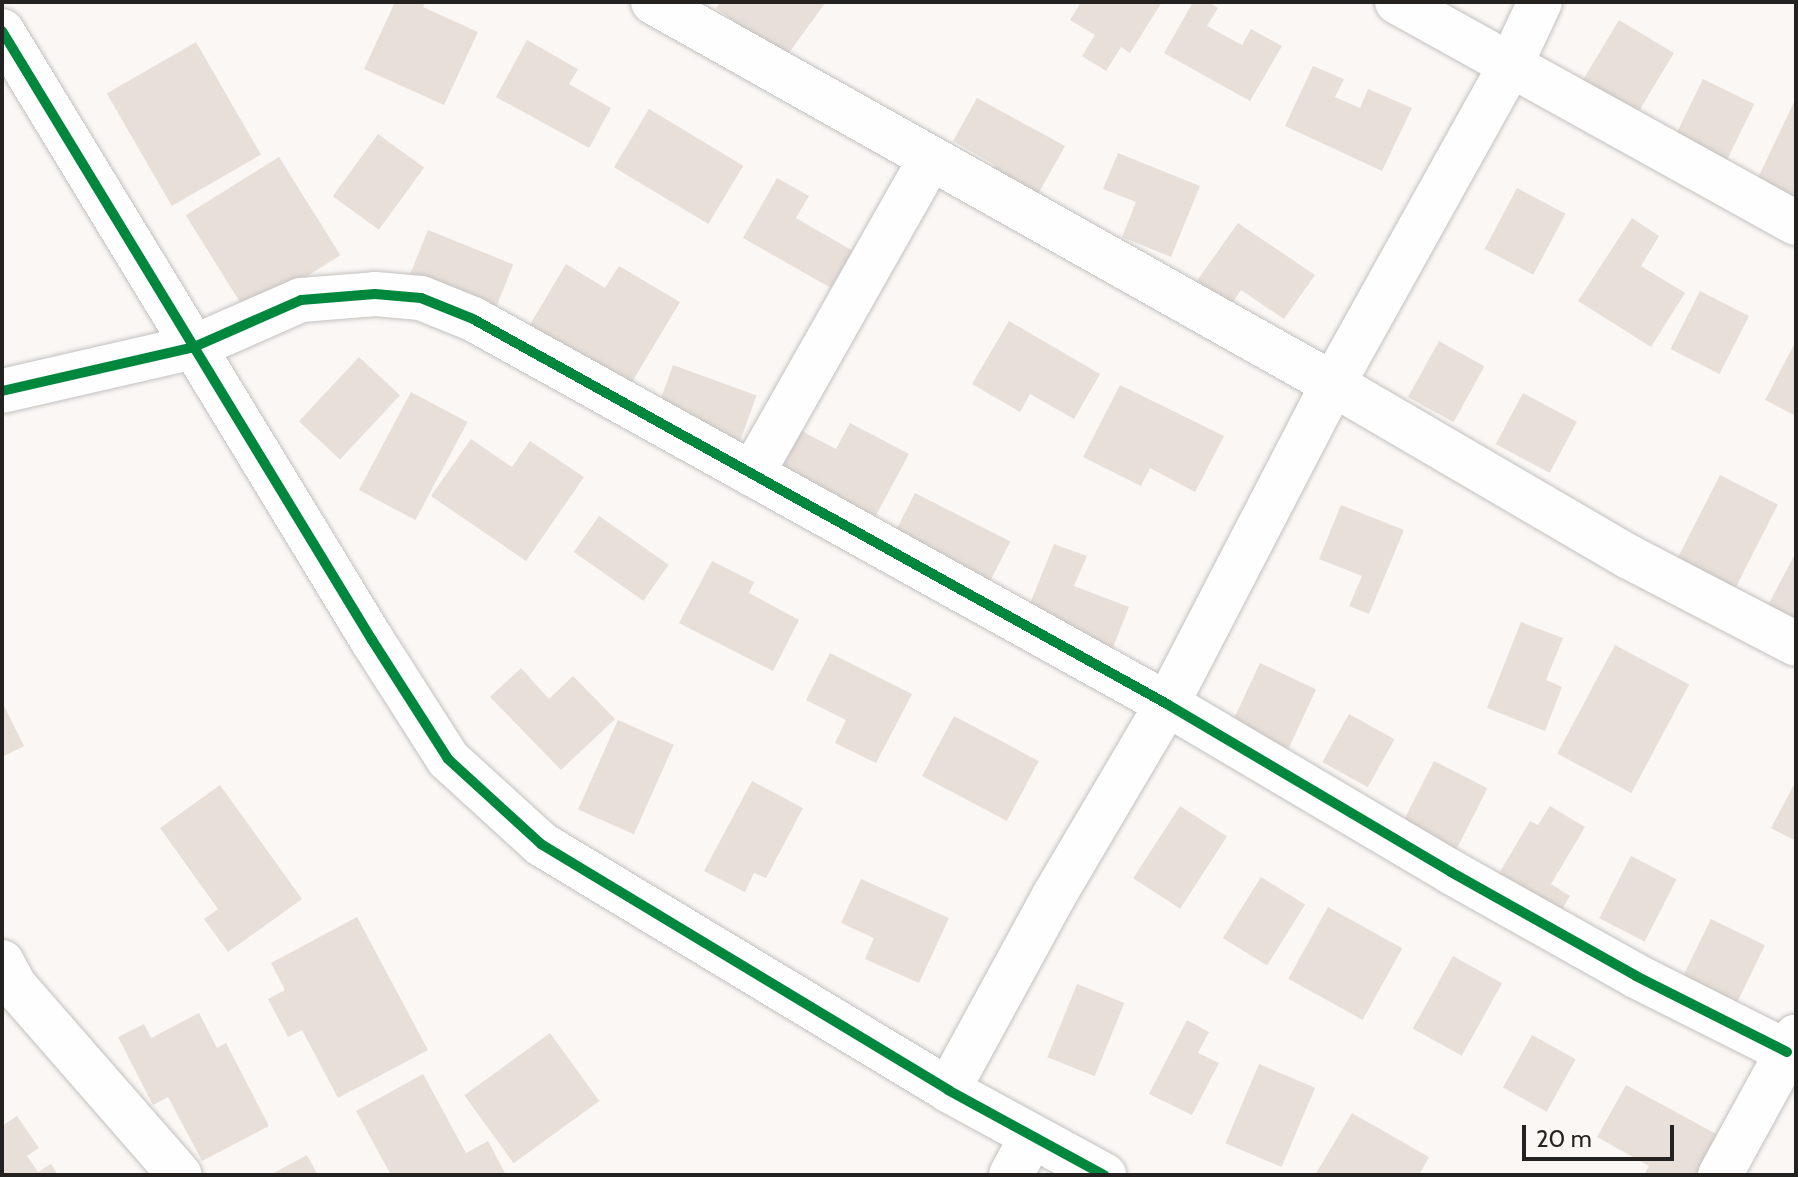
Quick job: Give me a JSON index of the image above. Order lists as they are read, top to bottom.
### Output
{
  "scale_bar": "20 m"
}
